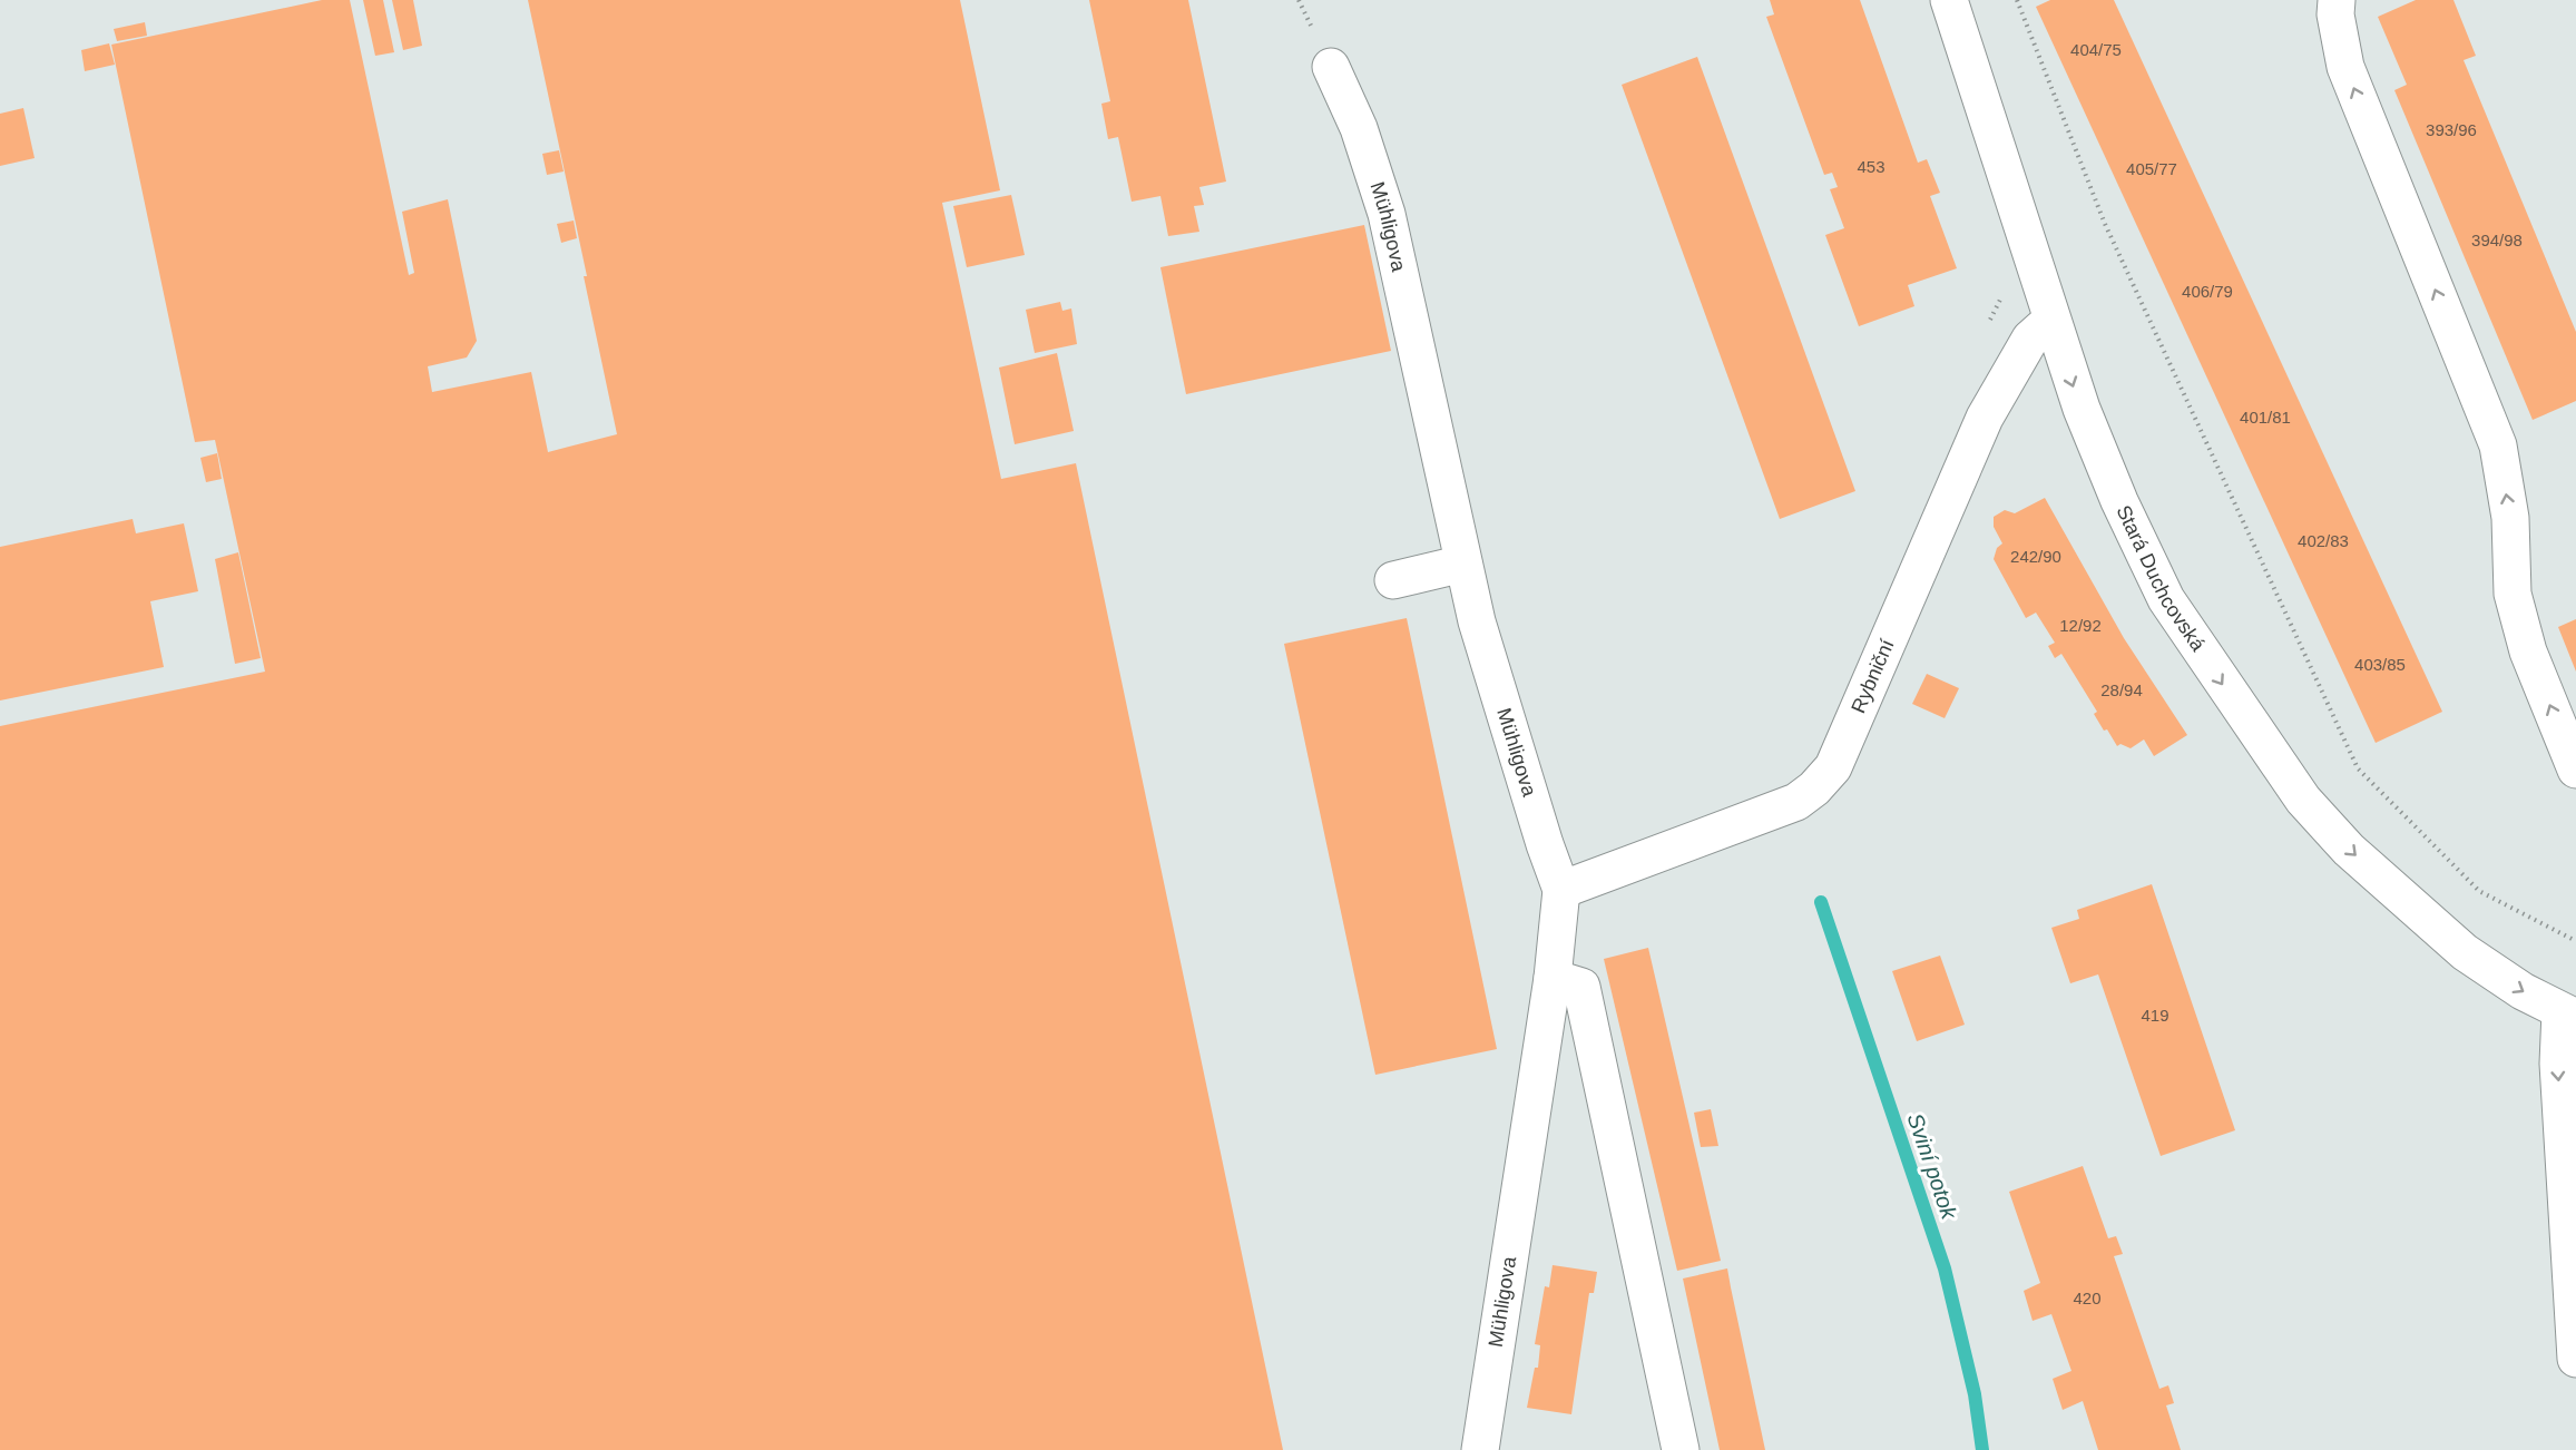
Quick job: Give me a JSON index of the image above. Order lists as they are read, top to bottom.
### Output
{
  "streets": {
    "street": ["Mühligova", "Stará Duchcovská", "Rybniční"]
  },
  "crossings": [
    ["Mühligova", "Rybniční"],
    ["Stará Duchcovská", "Rybniční"]
  ],
  "one_way": ["Stará Duchcovská"],
  "water": ["Sviní potok"],
  "house_numbers": [
    "404/75",
    "393/96",
    "453",
    "405/77",
    "394/98",
    "406/79",
    "401/81",
    "402/83",
    "242/90",
    "12/92",
    "403/85",
    "28/94",
    "419",
    "420"
  ]
}
